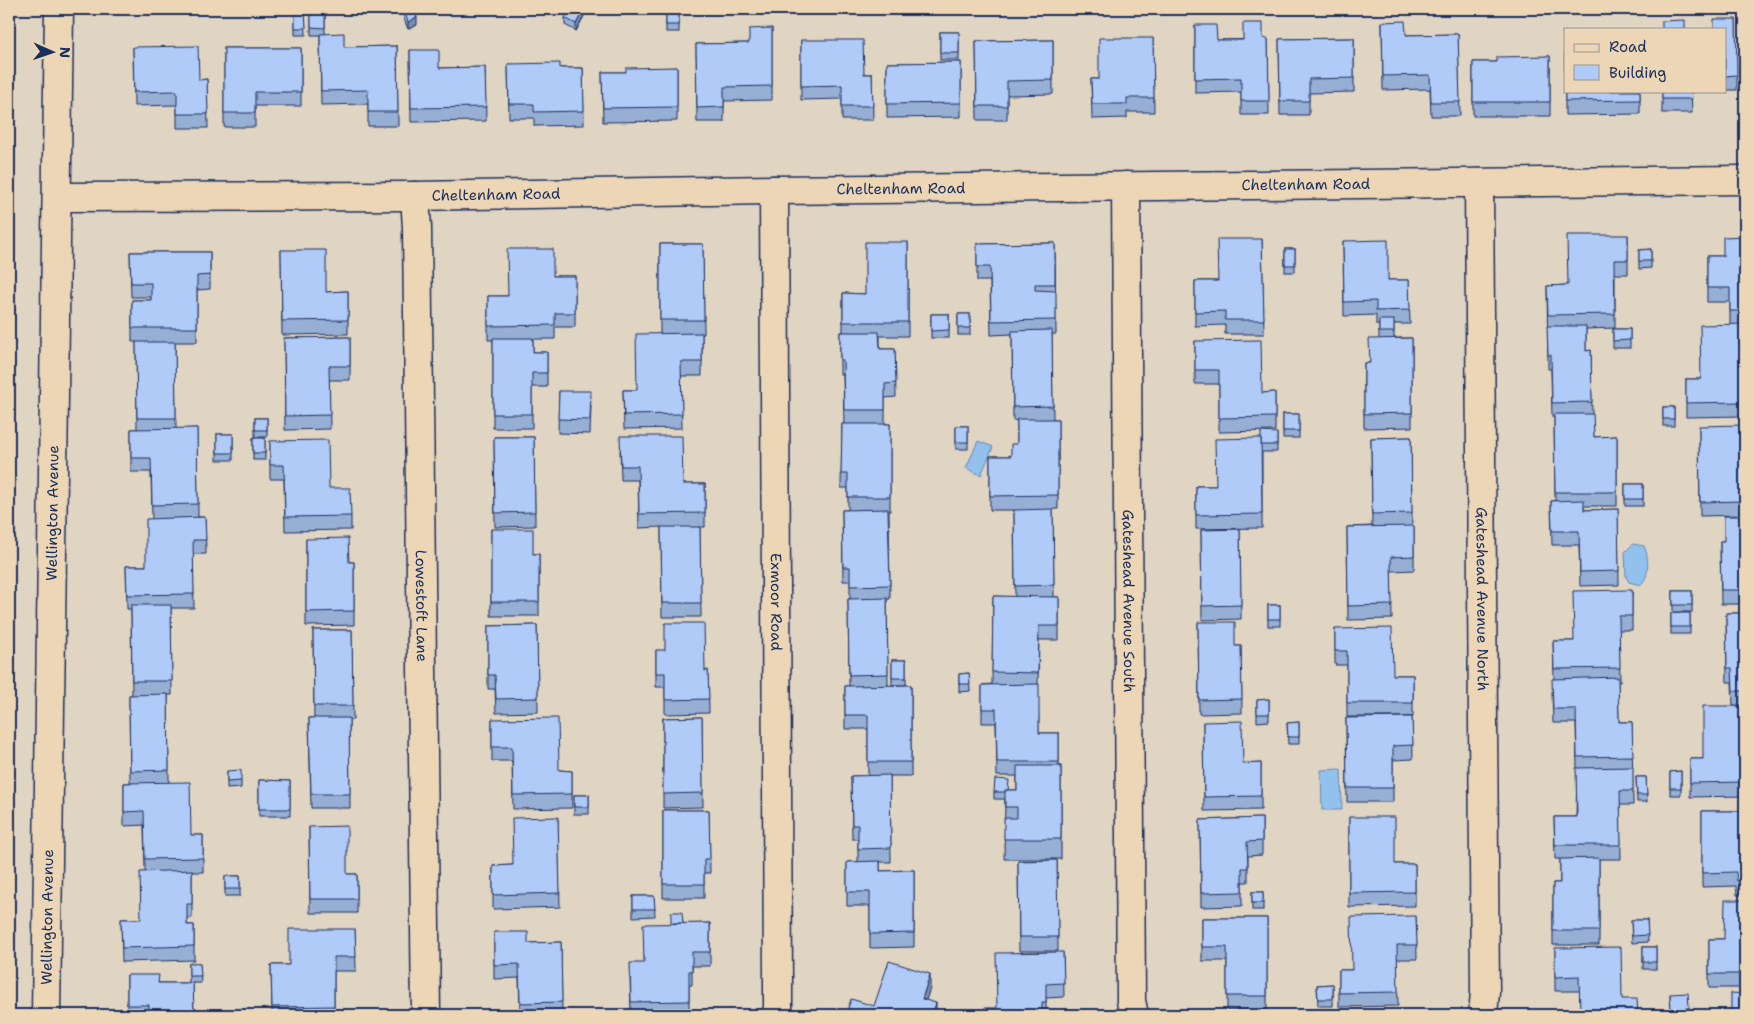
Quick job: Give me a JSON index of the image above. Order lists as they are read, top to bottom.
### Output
{
  "streets": {
    "street": [
      "Cheltenham Road",
      "Wellington Avenue",
      "Gateshead Avenue North",
      "Gateshead Avenue South",
      "Exmoor Road",
      "Lowestoft Lane"
    ]
  },
  "crossings": [
    ["Cheltenham Road", "Wellington Avenue"],
    ["Cheltenham Road", "Gateshead Avenue North"],
    ["Cheltenham Road", "Gateshead Avenue South"],
    ["Cheltenham Road", "Exmoor Road"],
    ["Cheltenham Road", "Lowestoft Lane"]
  ],
  "legend": ["Road", "Building"],
  "north": "right"
}
